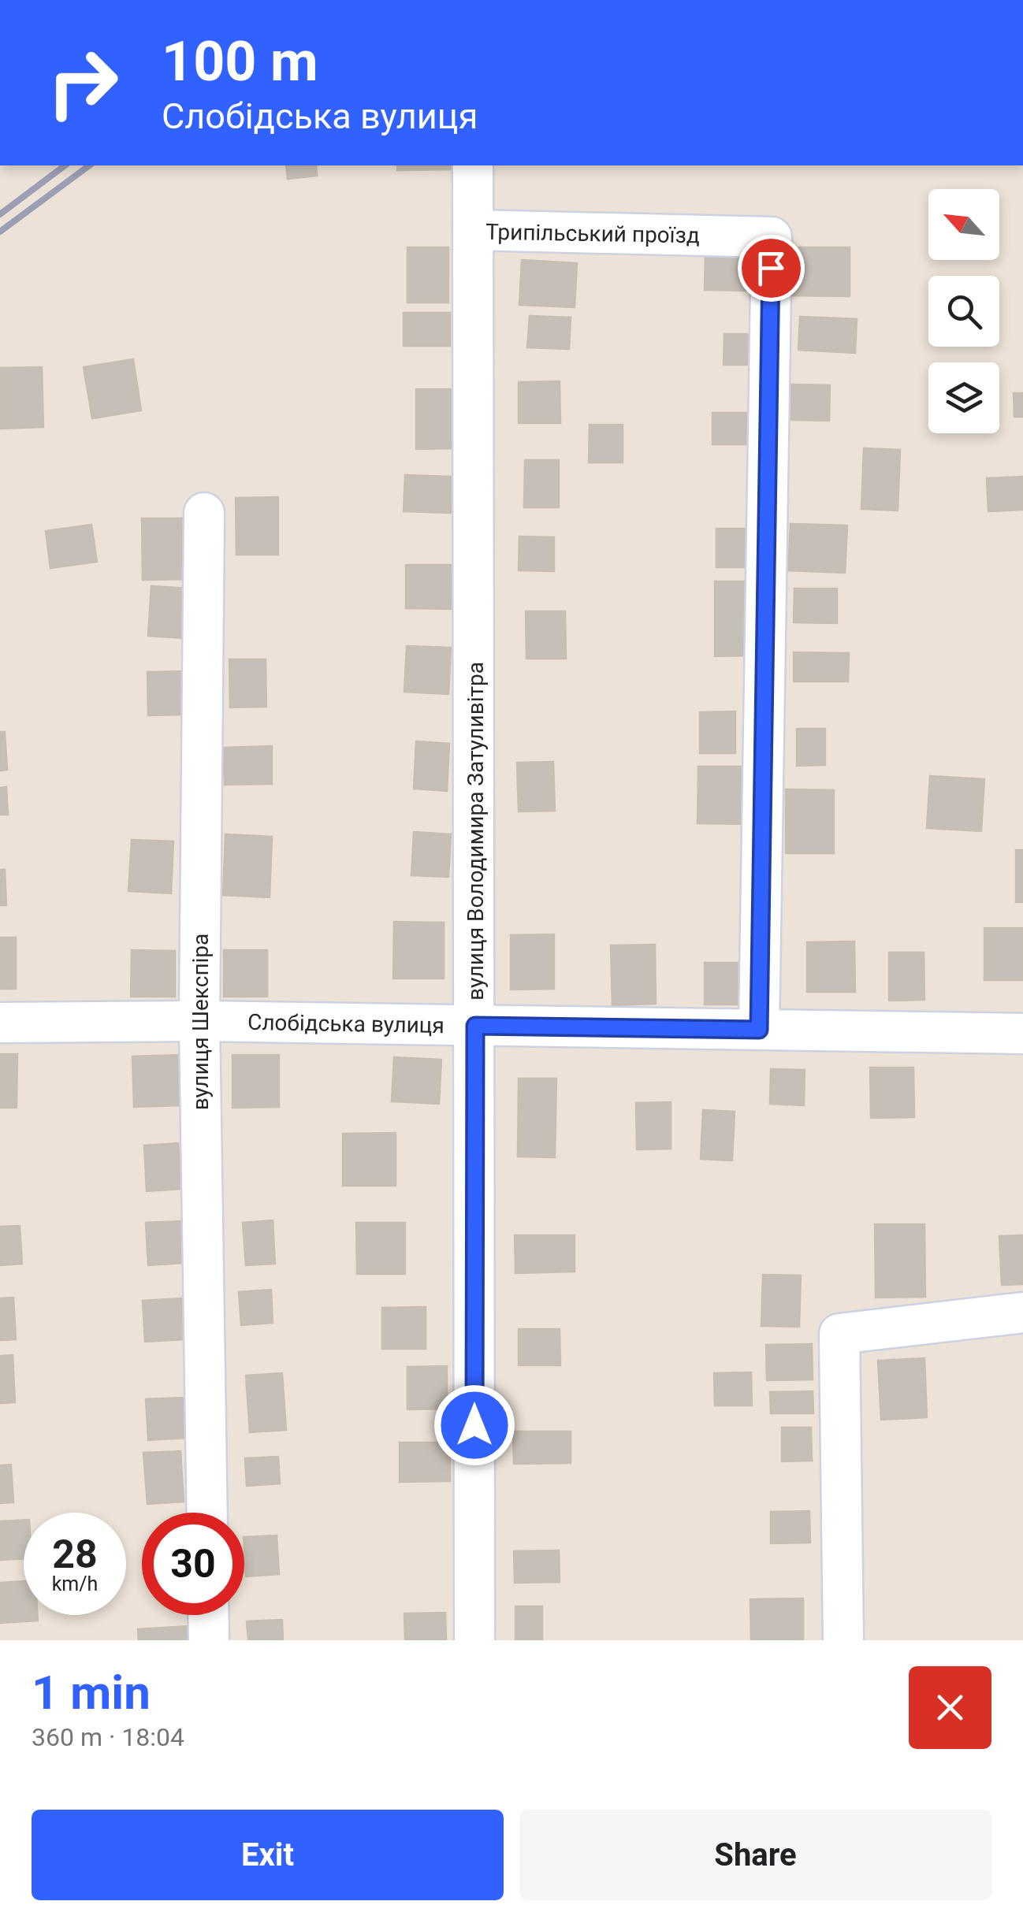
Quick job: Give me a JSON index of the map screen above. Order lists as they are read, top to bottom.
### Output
{
  "streets": {
    "street": [
      "Трипільський проїзд",
      "вулиця Володимира Затуливітра",
      "вулиця Шекспіра",
      "Слобідська вулиця"
    ]
  },
  "crossings": [
    ["Трипільський проїзд", "вулиця Володимира Затуливітра"],
    ["Трипільський проїзд", "Слобідська вулиця"],
    ["вулиця Володимира Затуливітра", "Слобідська вулиця"],
    ["вулиця Шекспіра", "Слобідська вулиця"]
  ],
  "north": "top left",
  "page": {
    "turn": ["100 m", "Слобідська вулиця"],
    "speed": "28 km/h",
    "limit": "30",
    "heading": ["1 min", "360 m · 18:04"],
    "buttons": ["Exit", "Share"]
  }
}
